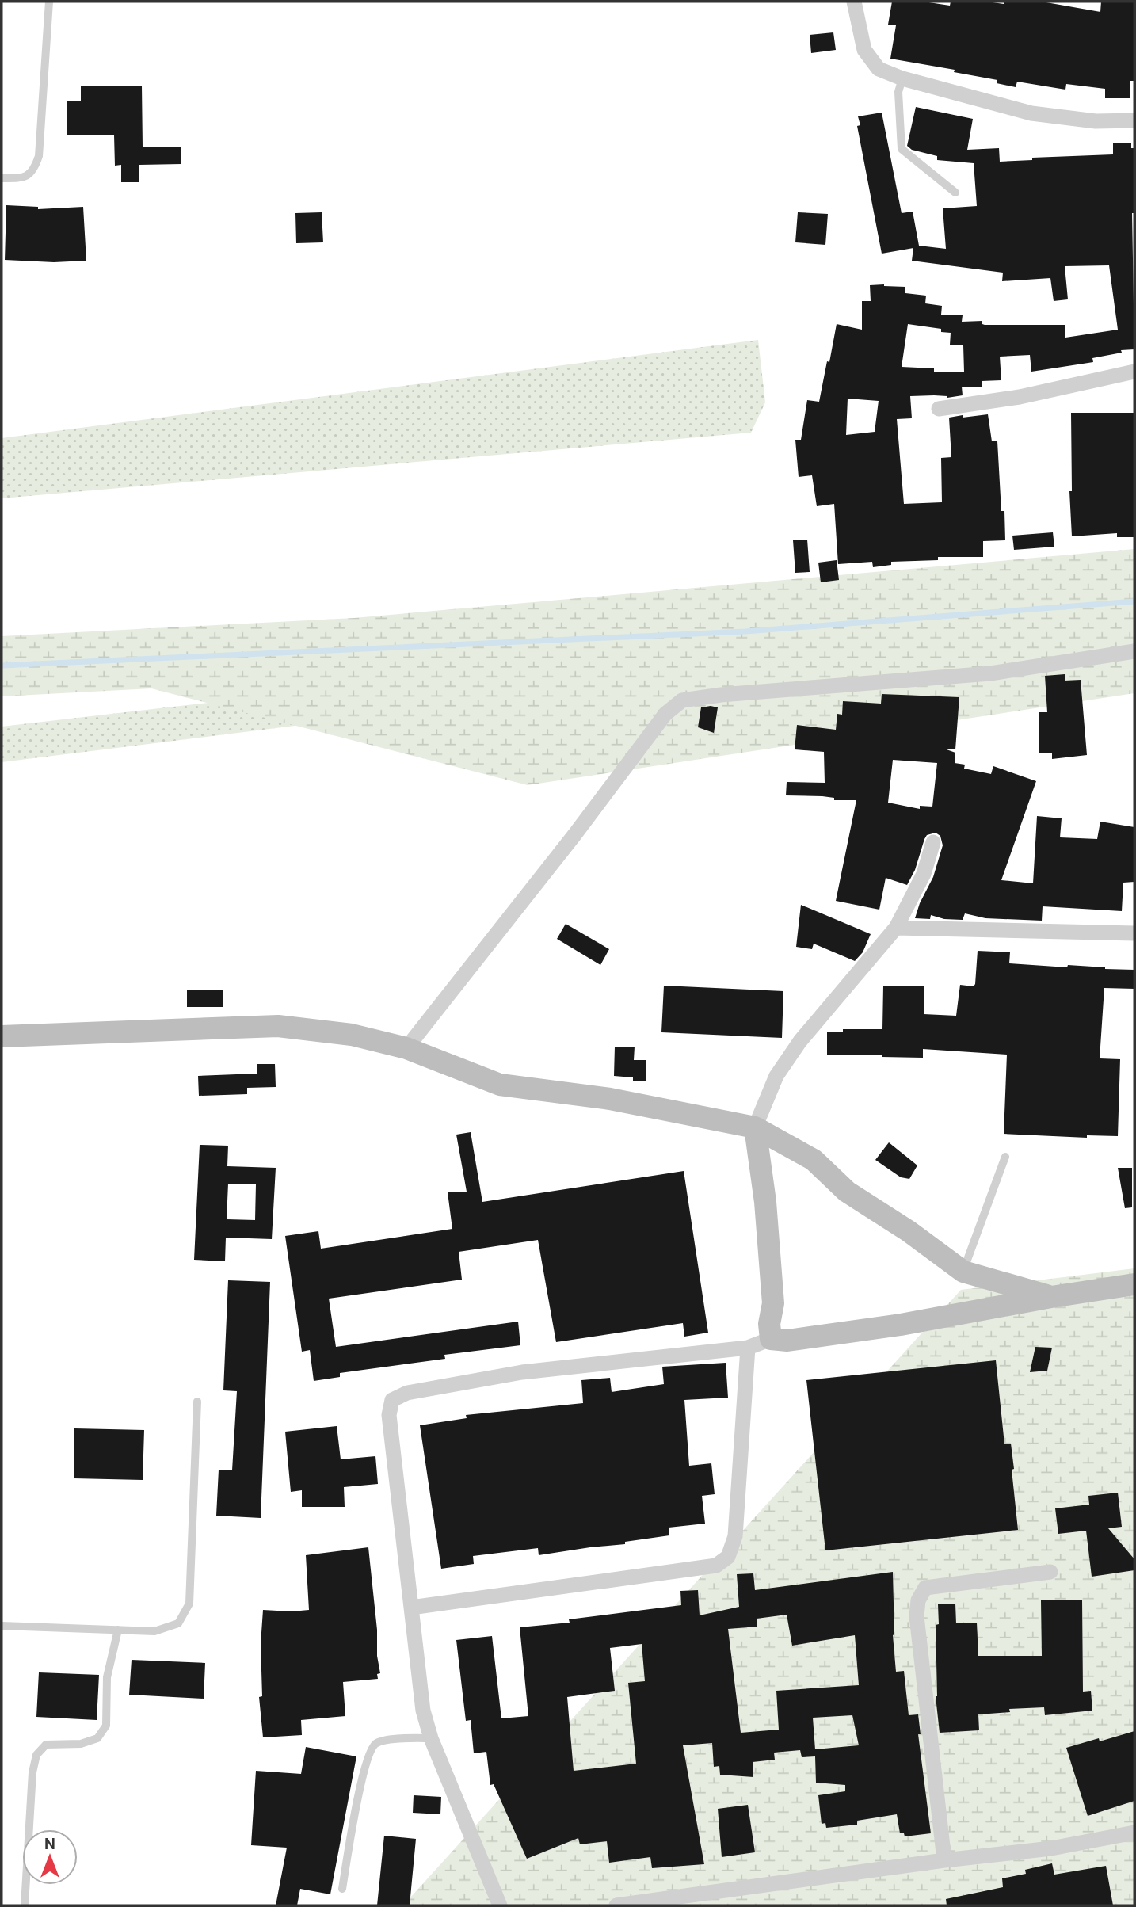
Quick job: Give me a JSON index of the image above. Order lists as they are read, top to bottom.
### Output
{
  "north": "top"
}
